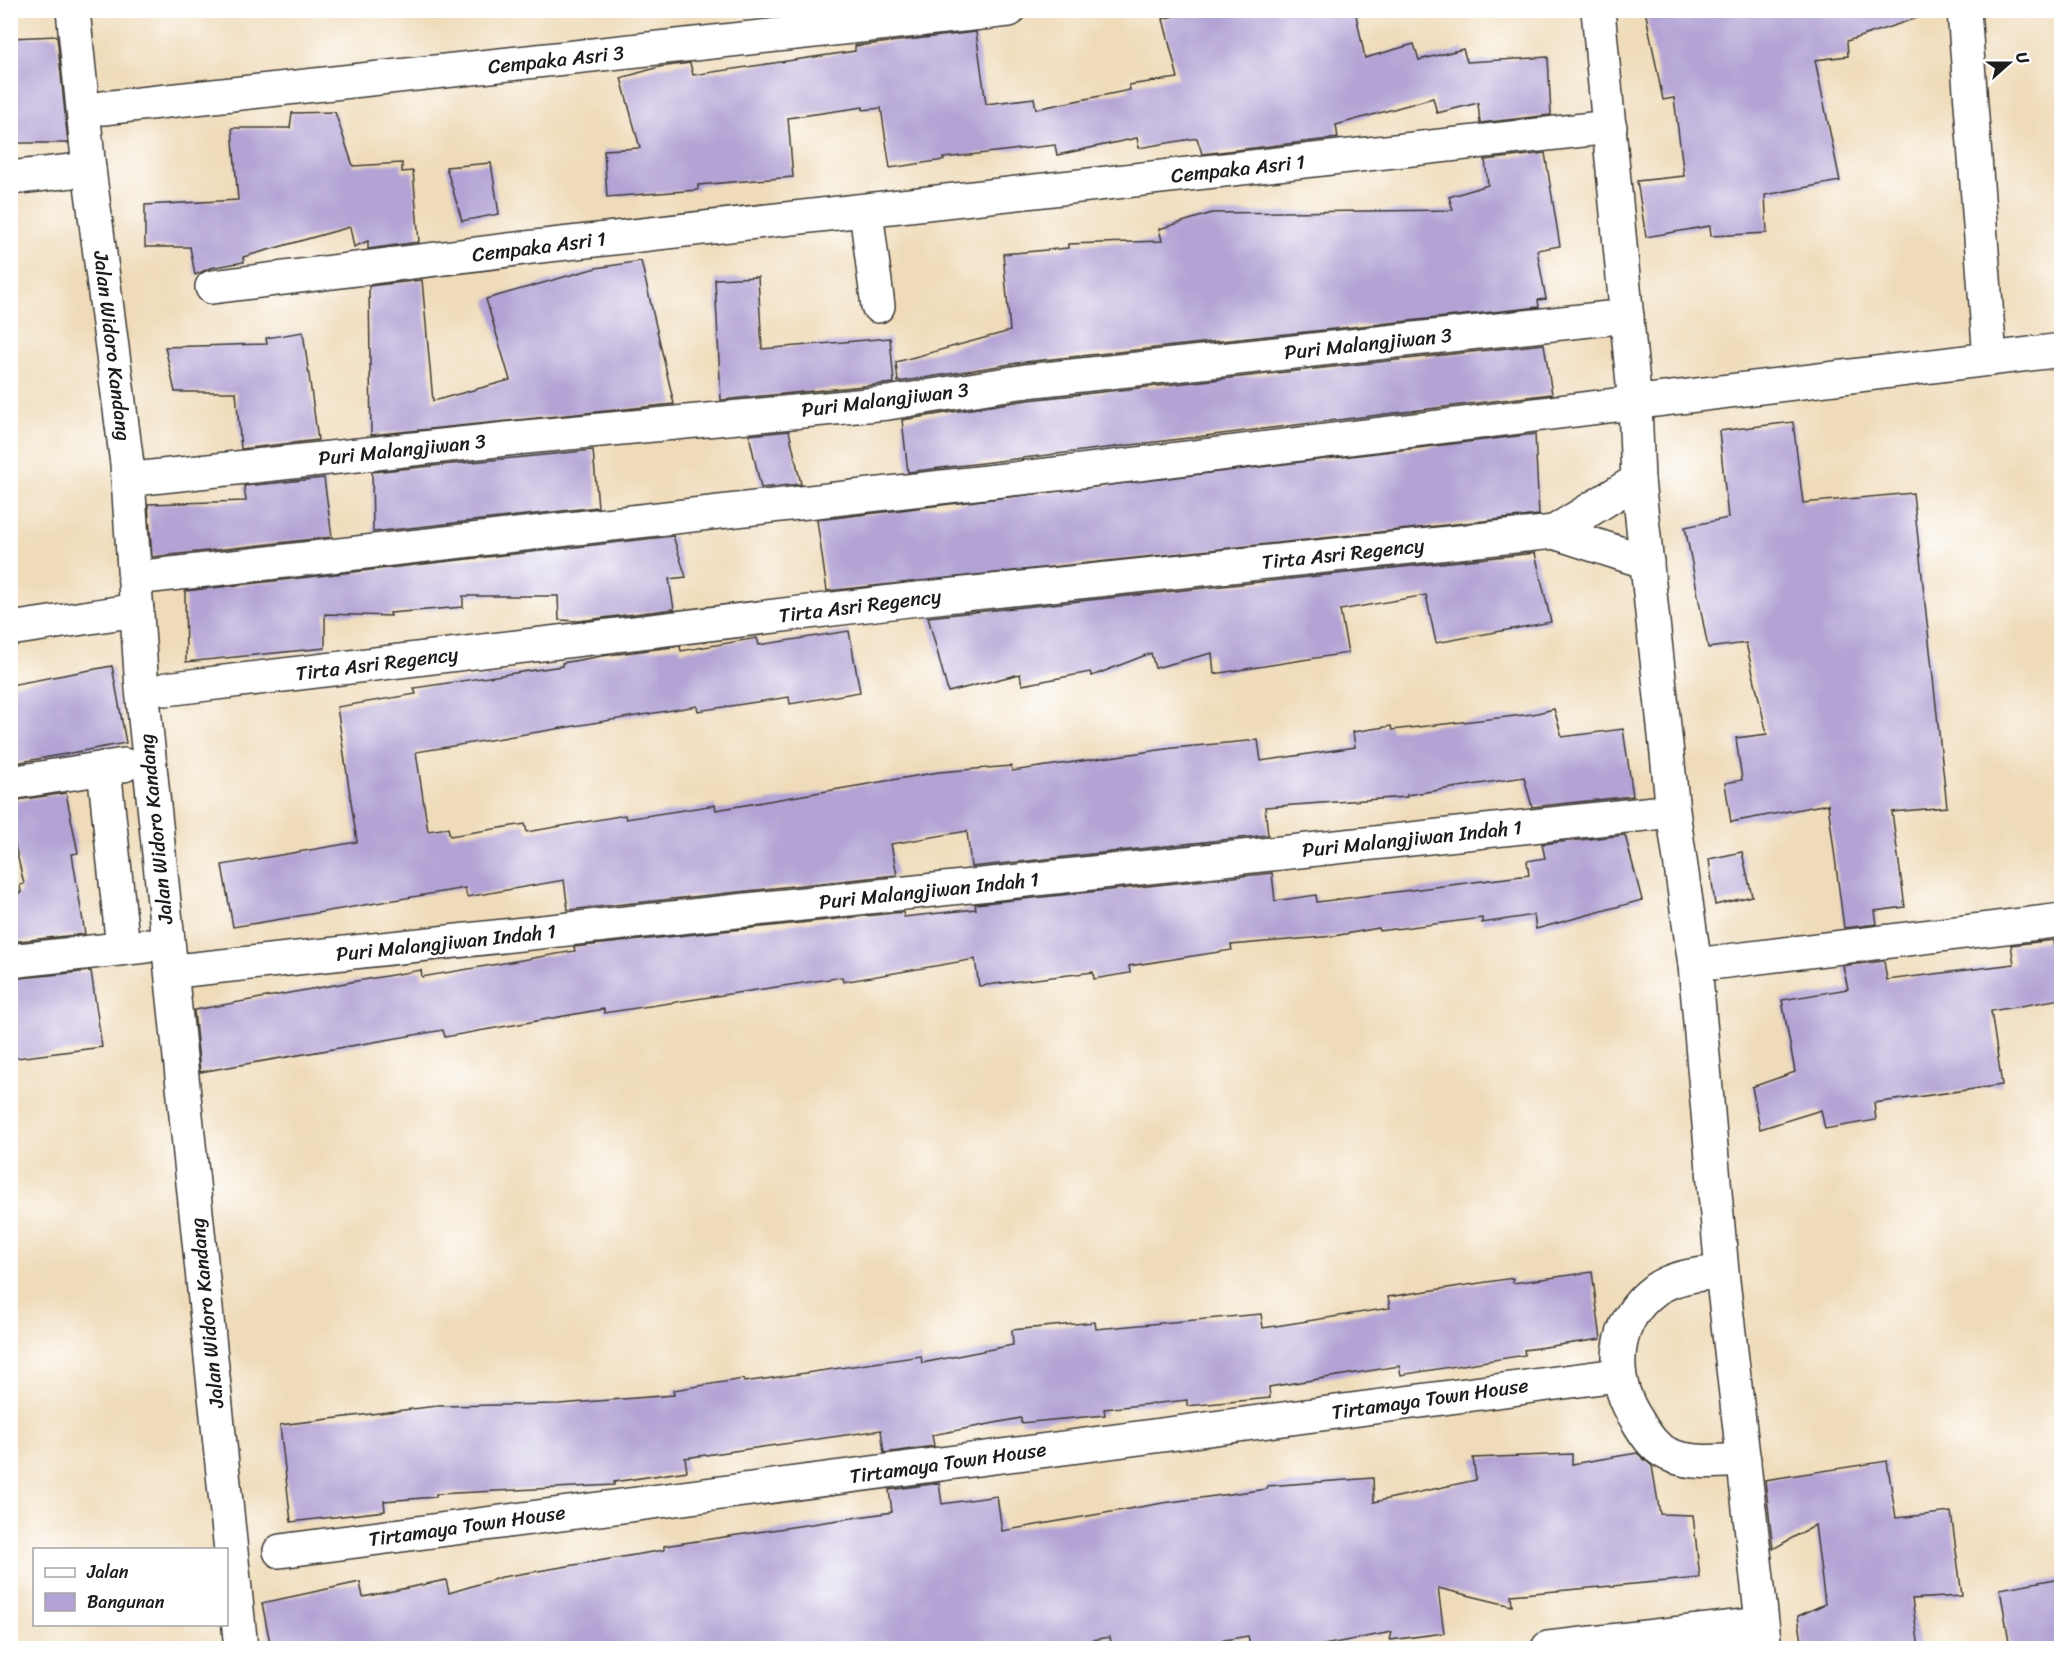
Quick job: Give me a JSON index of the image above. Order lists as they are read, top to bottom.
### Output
{
  "streets": {
    "street": [
      "Cempaka Asri 3",
      "Cempaka Asri 1",
      "Puri Malangjiwan 3",
      "Jalan Widoro Kandang",
      "Tirta Asri Regency",
      "Puri Malangjiwan Indah 1",
      "Tirtamaya Town House"
    ]
  },
  "legend": ["Jalan", "Bangunan"],
  "north": "right"
}
